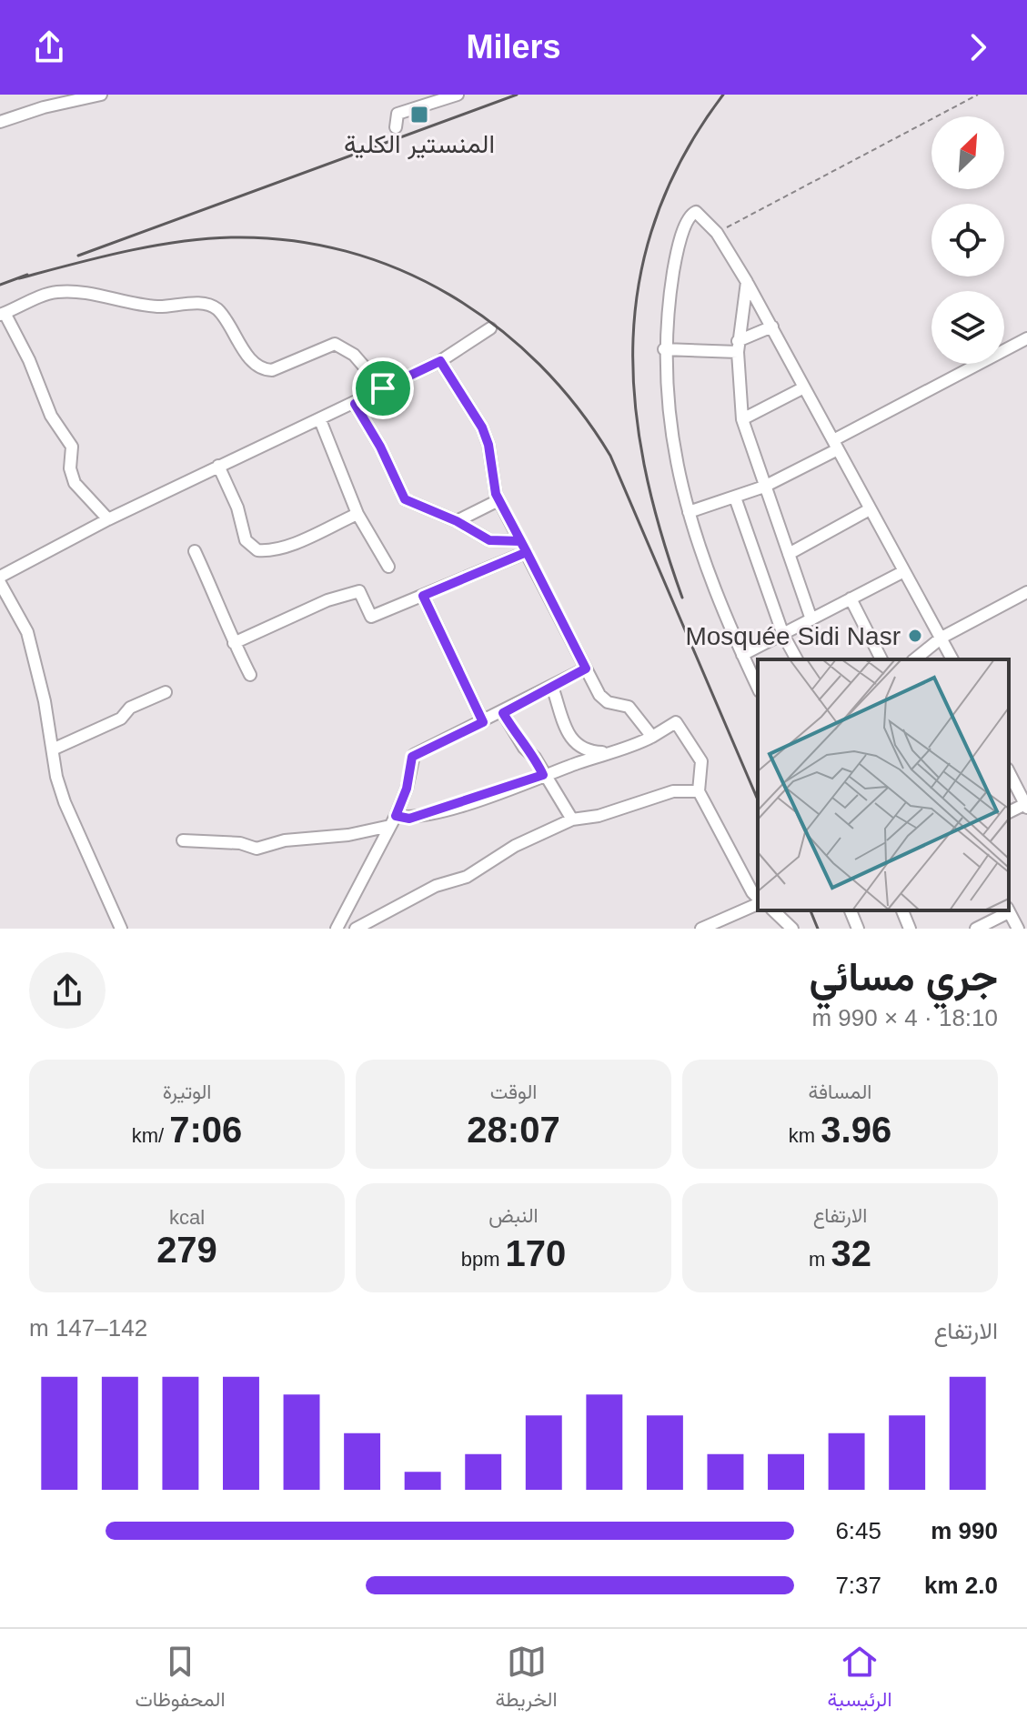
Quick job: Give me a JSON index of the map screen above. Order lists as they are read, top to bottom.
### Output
{
  "places": {
    "transit": ["المنستير الكلية"],
    "other": ["Mosquée Sidi Nasr"]
  },
  "north": "top right",
  "page": {
    "header": "Milers",
    "heading": ["جري مسائي", "18:10 · 4 × 990 m"],
    "stats": [
      ["المسافة", "3.96 km"],
      ["الوقت", "28:07"],
      ["الوتيرة", "7:06 /km"],
      ["الارتفاع", "32 m"],
      ["النبض", "170 bpm"],
      ["kcal", "279"]
    ],
    "chart": ["الارتفاع", "142–147 m"],
    "list": [
      {
        "name": "990 m",
        "note": "6:45"
      },
      {
        "name": "2.0 km",
        "note": "7:37"
      }
    ],
    "tabs": ["الرئيسية", "الخريطة", "المحفوظات"]
  }
}
